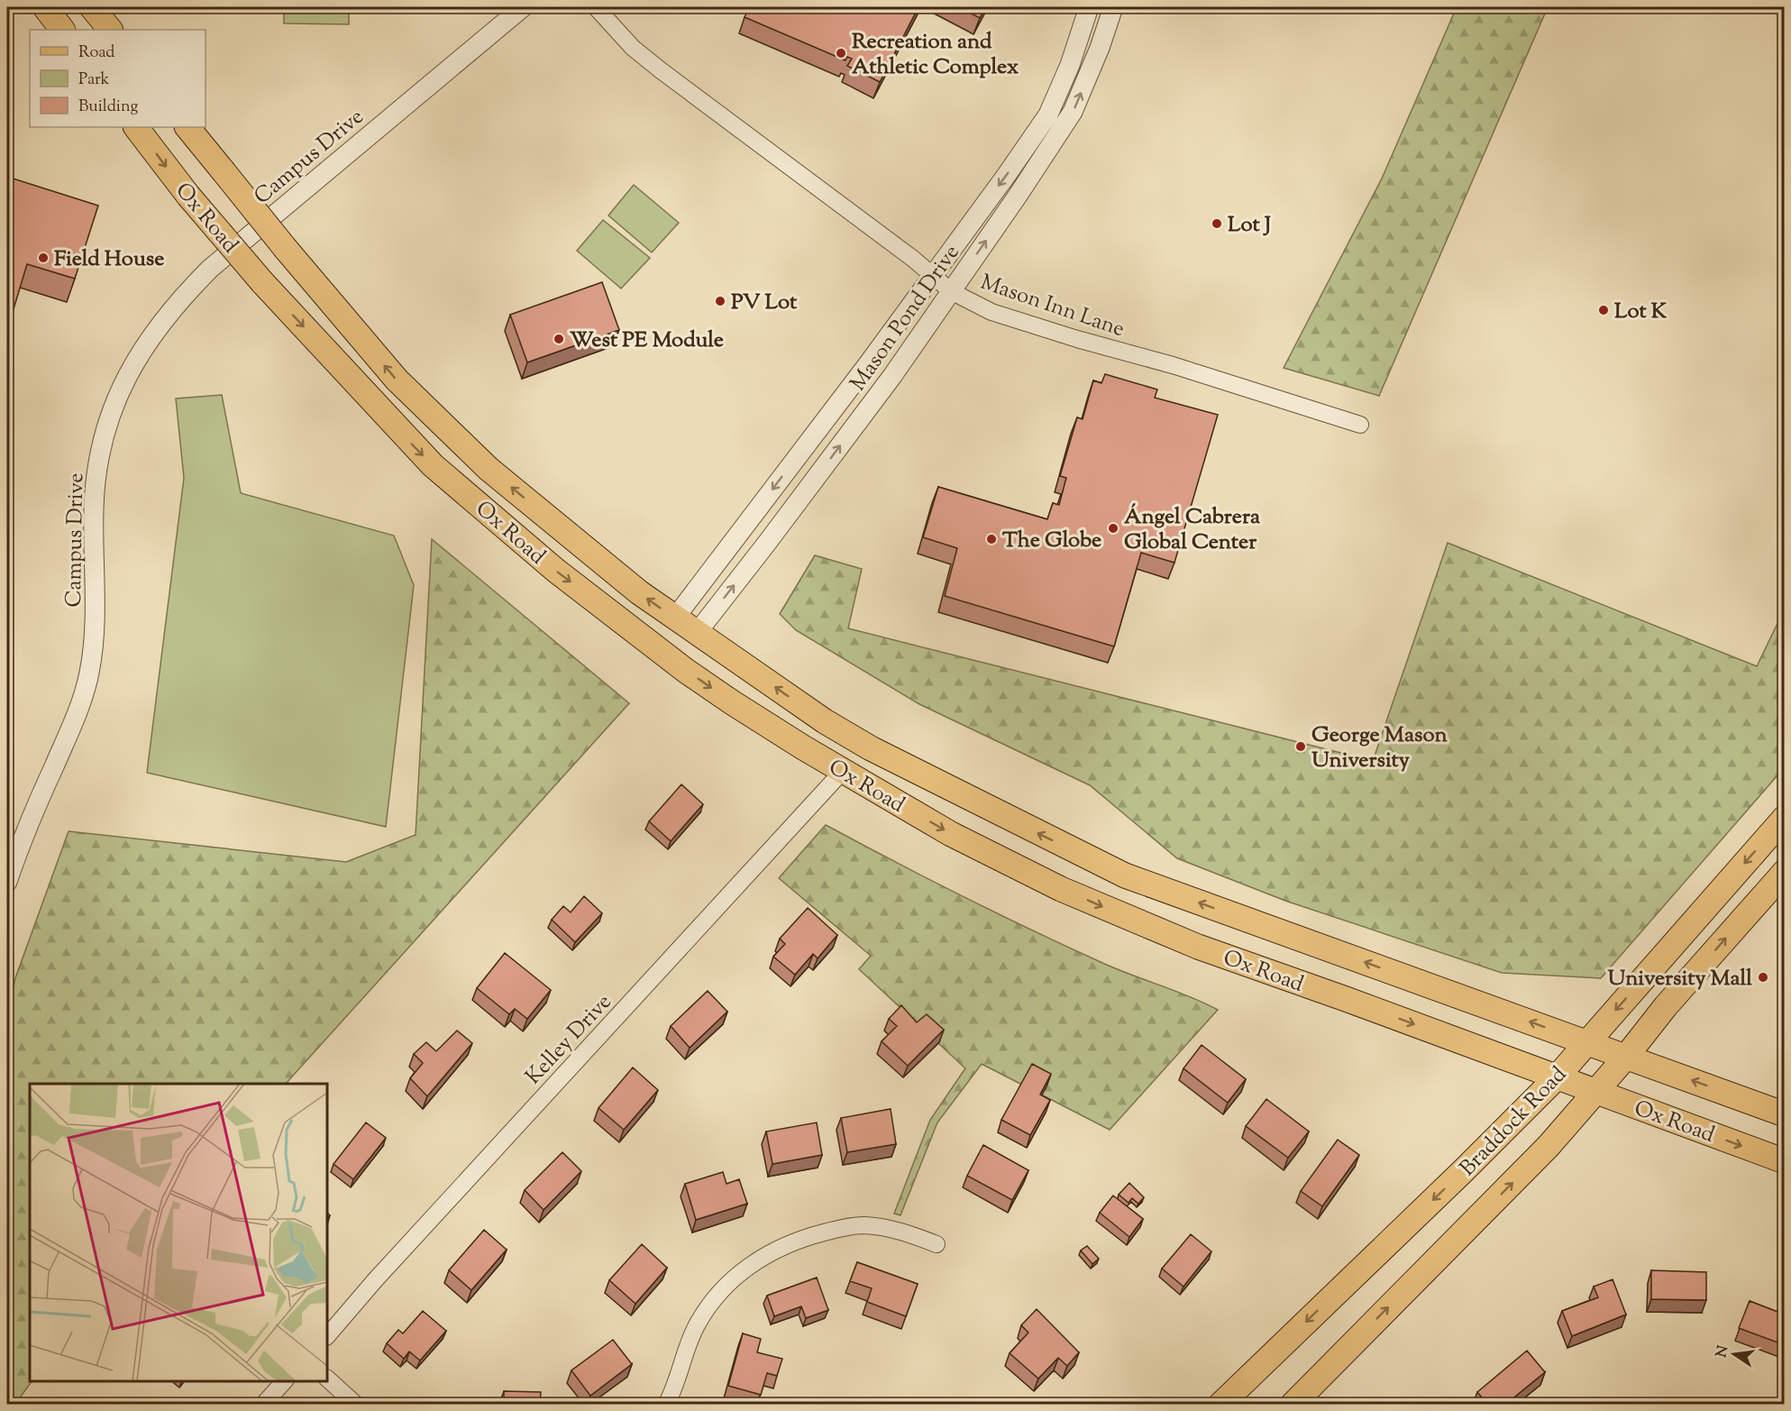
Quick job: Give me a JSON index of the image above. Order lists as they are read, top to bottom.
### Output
{
  "streets": {
    "main road": ["Ox Road", "Braddock Road"],
    "street": [
      "Campus Drive",
      "Mason Inn Lane",
      "Mason Pond Drive",
      "Kelley Drive"
    ]
  },
  "crossings": [
    ["Ox Road", "Mason Pond Drive"],
    ["Ox Road", "Kelley Drive"],
    ["Ox Road", "Braddock Road"],
    ["Mason Inn Lane", "Mason Pond Drive"]
  ],
  "places": [
    "Recreation and Athletic Complex",
    "Lot J",
    "Field House",
    "PV Lot",
    "Lot K",
    "West PE Module",
    "Ángel Cabrera Global Center",
    "The Globe",
    "George Mason University",
    "University Mall"
  ],
  "legend": ["Road", "Park", "Building"],
  "north": "left"
}
